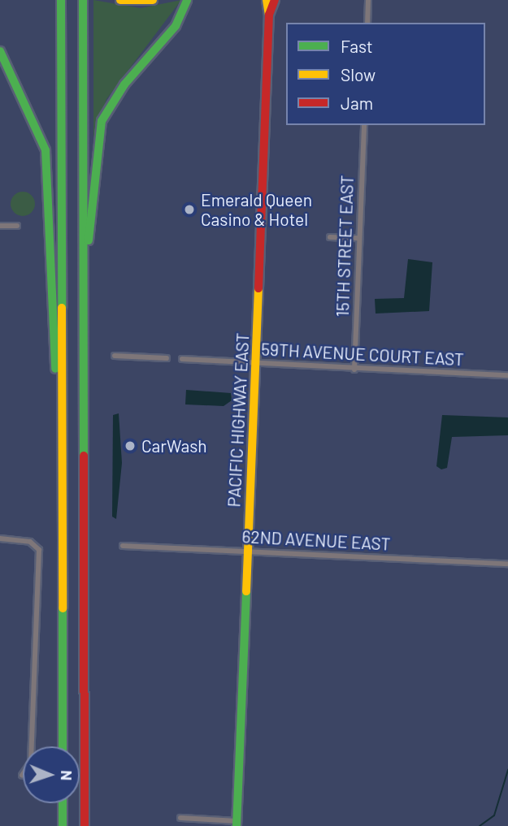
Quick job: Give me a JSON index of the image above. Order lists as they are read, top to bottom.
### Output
{
  "streets": {
    "main road": ["PACIFIC HIGHWAY EAST"],
    "street": ["15TH STREET EAST", "59TH AVENUE COURT EAST", "62ND AVENUE EAST"]
  },
  "crossings": [
    ["15TH STREET EAST", "59TH AVENUE COURT EAST"],
    ["59TH AVENUE COURT EAST", "PACIFIC HIGHWAY EAST"],
    ["PACIFIC HIGHWAY EAST", "62ND AVENUE EAST"]
  ],
  "places": ["Emerald Queen Casino & Hotel", "CarWash"],
  "legend": ["Fast", "Slow", "Jam"],
  "north": "right"
}
